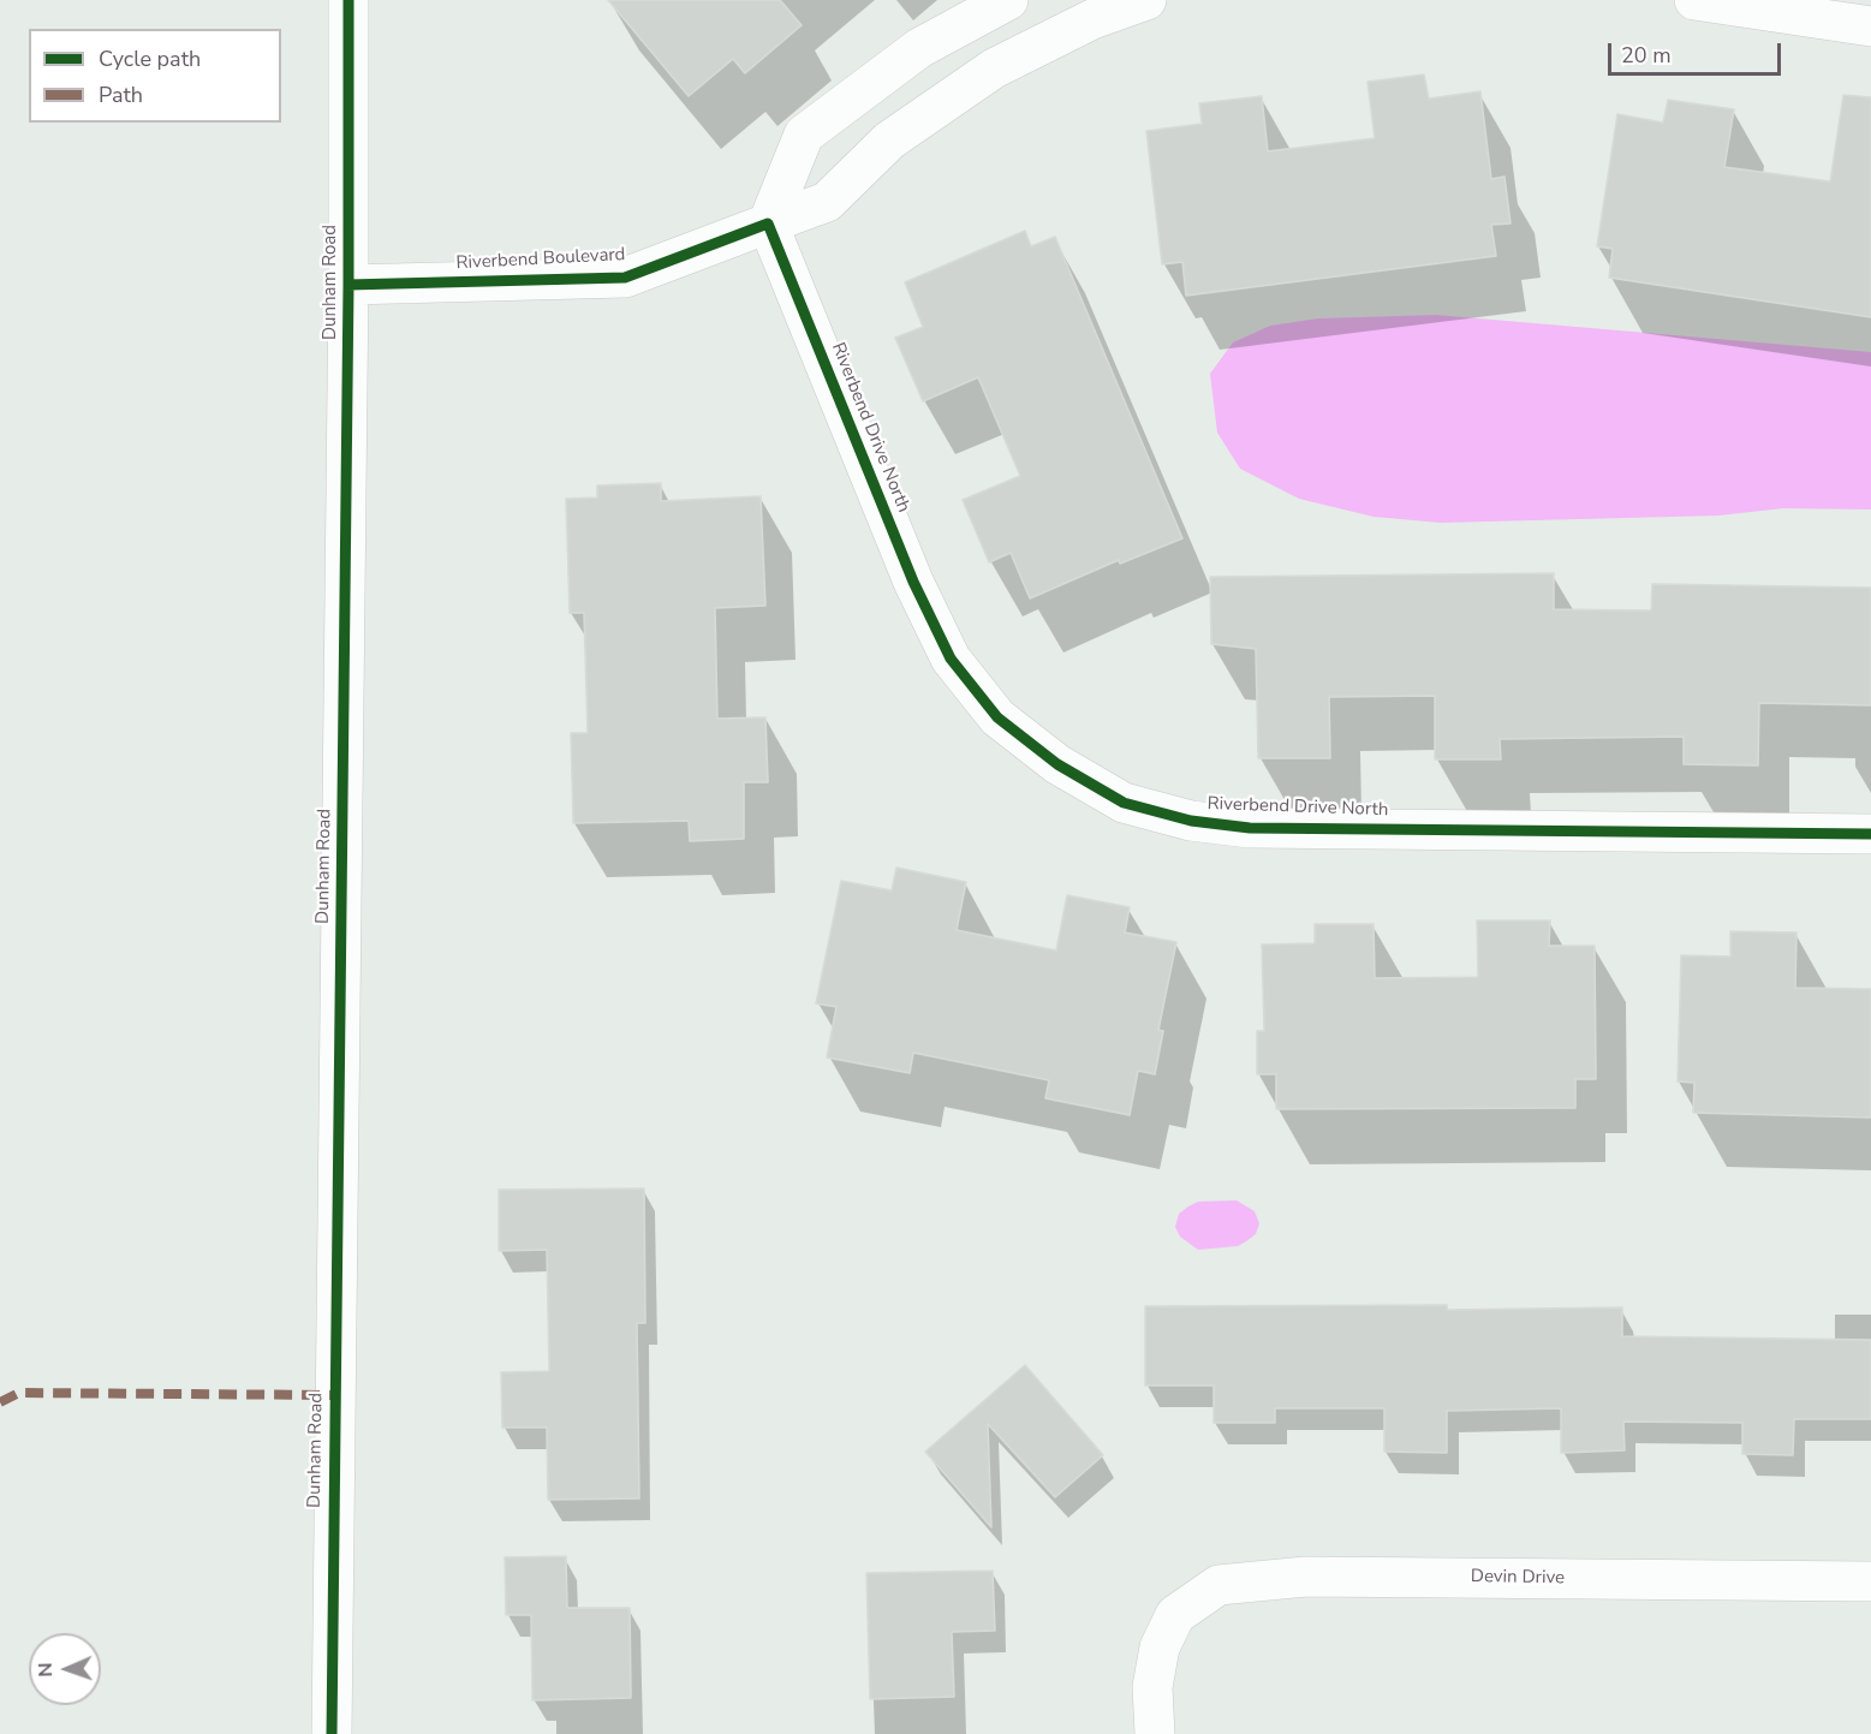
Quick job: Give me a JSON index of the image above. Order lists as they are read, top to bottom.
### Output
{
  "streets": {
    "street": [
      "Riverbend Boulevard",
      "Dunham Road",
      "Riverbend Drive North",
      "Devin Drive"
    ]
  },
  "crossings": [
    ["Riverbend Boulevard", "Dunham Road"],
    ["Riverbend Boulevard", "Riverbend Drive North"]
  ],
  "legend": ["Cycle path", "Path"],
  "scale_bar": "20 m",
  "north": "left"
}
